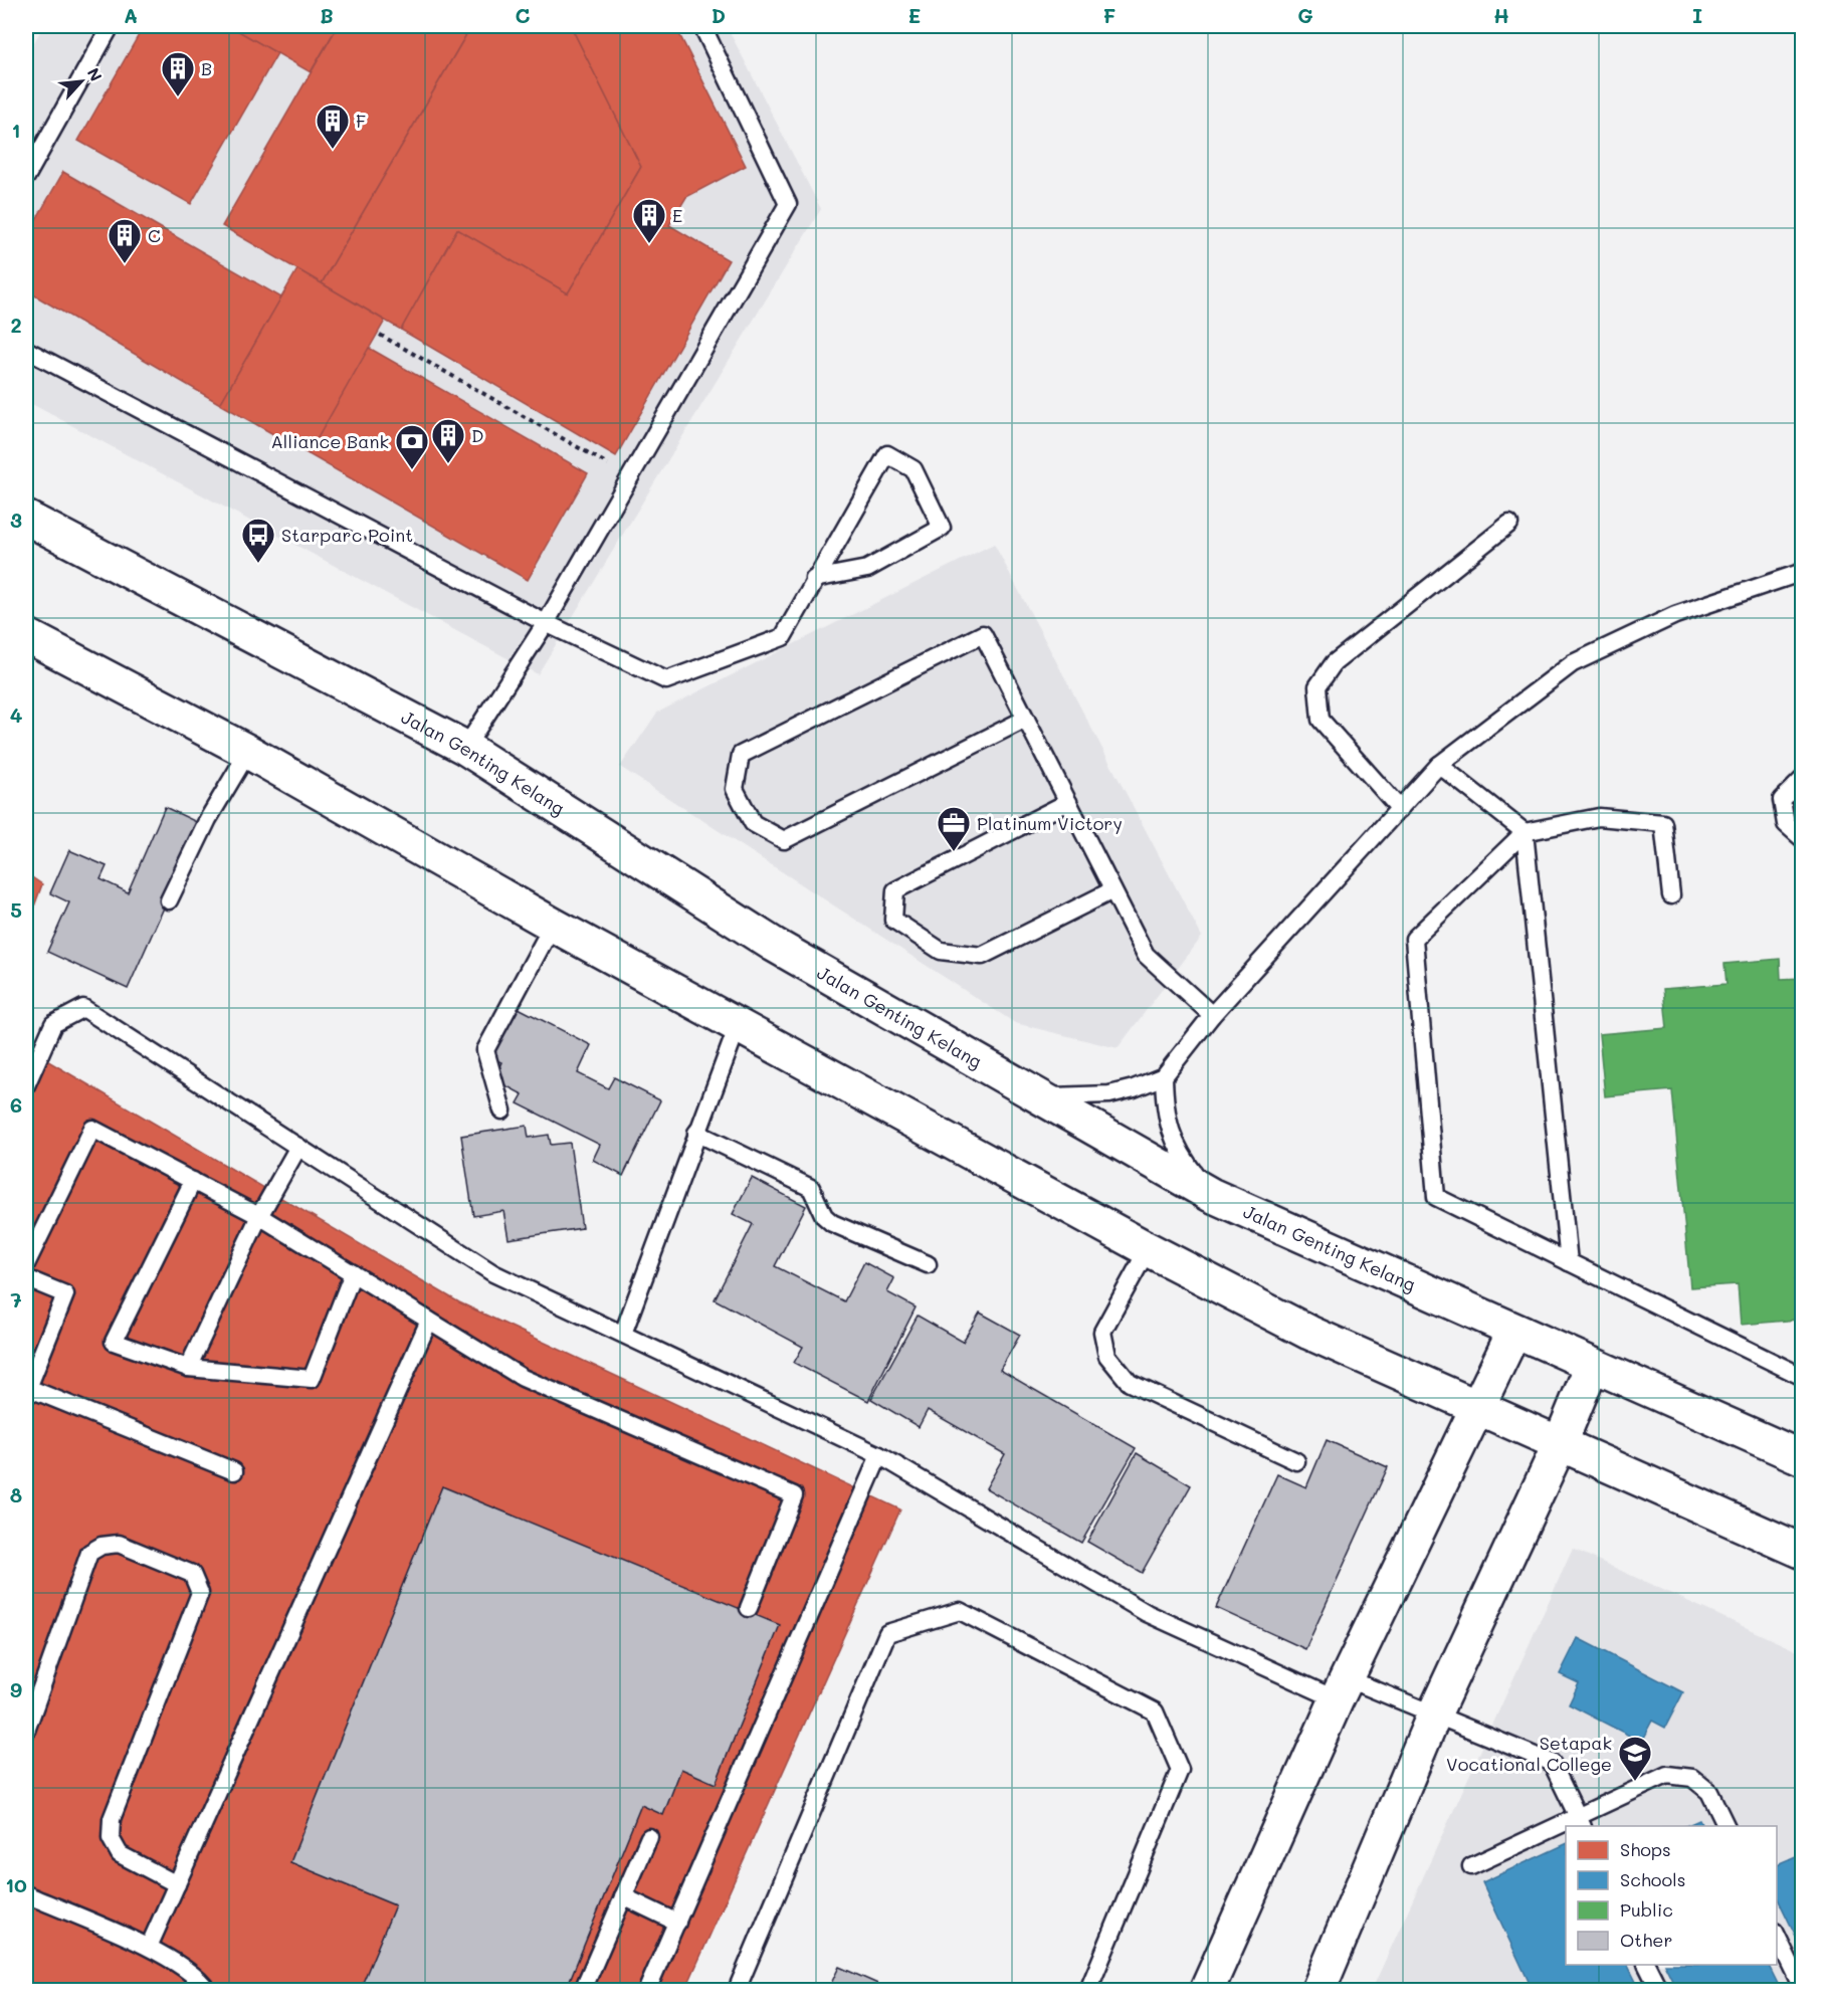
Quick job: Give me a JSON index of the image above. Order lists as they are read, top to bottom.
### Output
{
  "streets": {
    "main road": ["Jalan Genting Kelang"]
  },
  "places": {
    "building": [
      "B",
      "F",
      "E",
      "C",
      "D"
    ],
    "bank": ["Alliance Bank"],
    "bus stop": ["Starparc Point"],
    "office": ["Platinum Victory"],
    "school or university": ["Setapak Vocational College"]
  },
  "legend": [
    "Shops",
    "Schools",
    "Public",
    "Other"
  ],
  "north": "top right",
  "grid": {
    "columns": [
      "A",
      "B",
      "C",
      "D",
      "E",
      "F",
      "G",
      "H",
      "I"
    ],
    "rows": [
      "1",
      "2",
      "3",
      "4",
      "5",
      "6",
      "7",
      "8",
      "9",
      "10"
    ]
  }
}
